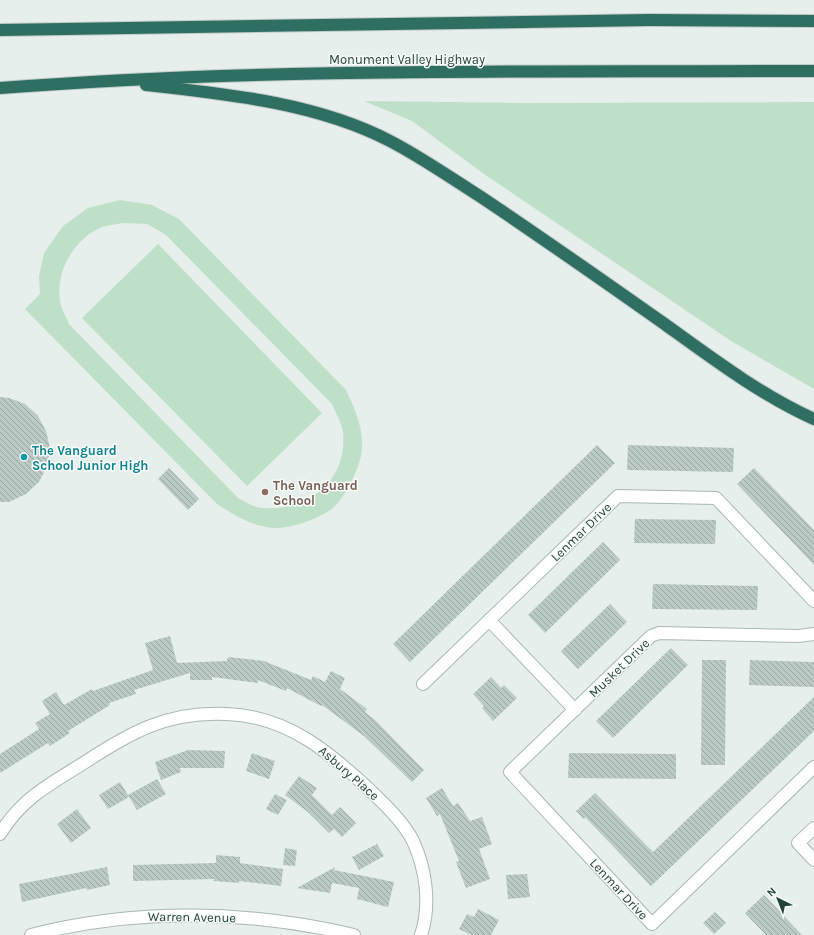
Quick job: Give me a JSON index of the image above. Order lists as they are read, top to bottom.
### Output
{
  "streets": {
    "highway": ["Monument Valley Highway"],
    "street": [
      "Lenmar Drive",
      "Musket Drive",
      "Asbury Place",
      "Warren Avenue"
    ]
  },
  "crossings": [
    ["Lenmar Drive", "Musket Drive"]
  ],
  "places": ["The Vanguard School Junior High", "The Vanguard School"],
  "north": "top left"
}
